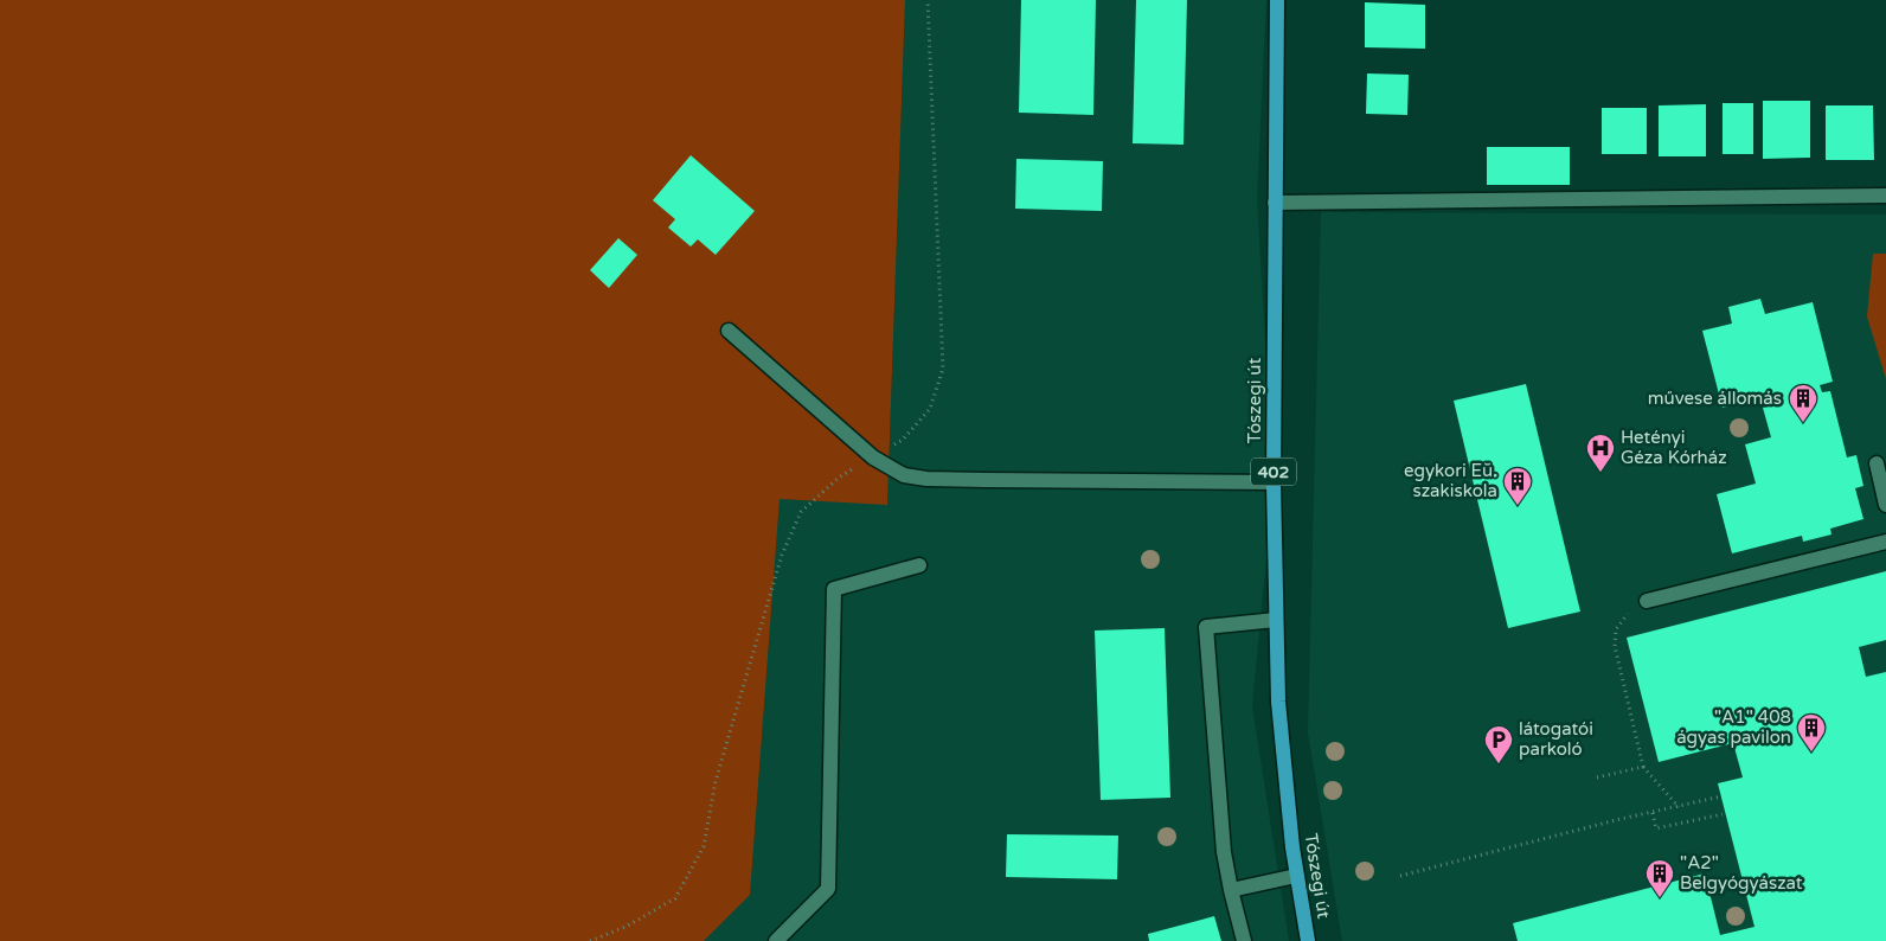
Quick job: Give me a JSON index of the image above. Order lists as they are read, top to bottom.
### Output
{
  "streets": {
    "main road": ["Tószegi út", "402"]
  },
  "places": {
    "building": [
      "művese állomás",
      "egykori Eü. szakiskola",
      "\"A1\" 408 ágyas pavilon",
      "\"A2\" Belgyógyászat"
    ],
    "hospital": ["Hetényi Géza Kórház"],
    "parking": ["látogatói parkoló"]
  }
}
